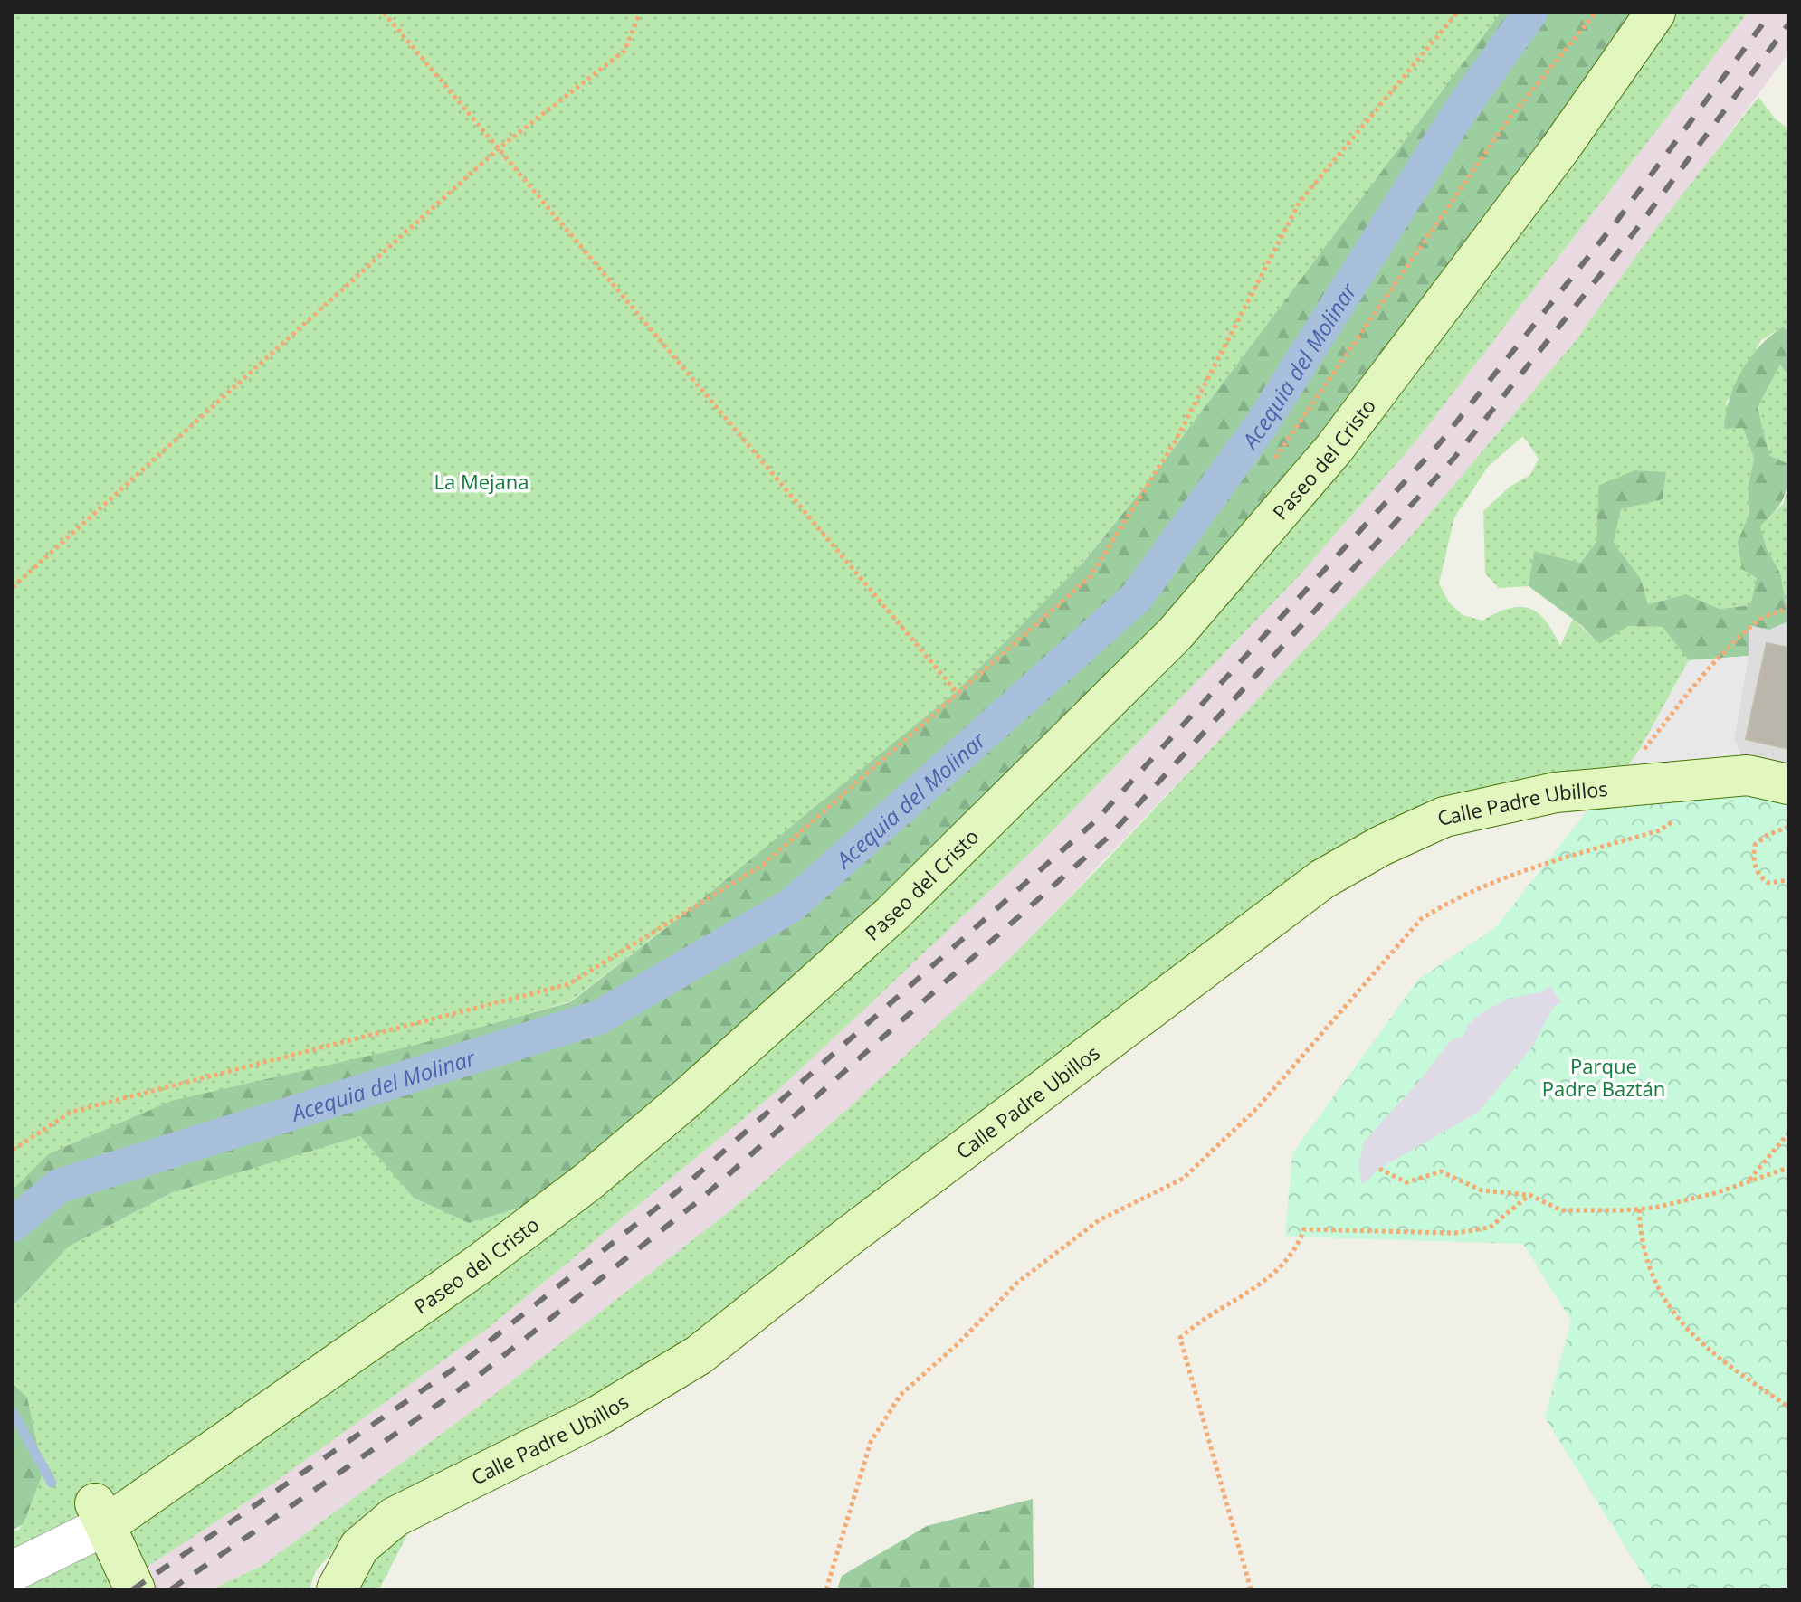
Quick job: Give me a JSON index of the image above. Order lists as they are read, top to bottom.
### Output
{
  "streets": {
    "street": ["Paseo del Cristo", "Calle Padre Ubillos"]
  },
  "water": ["Acequia del Molinar"],
  "parks": ["La Mejana", "Parque Padre Baztán"]
}
